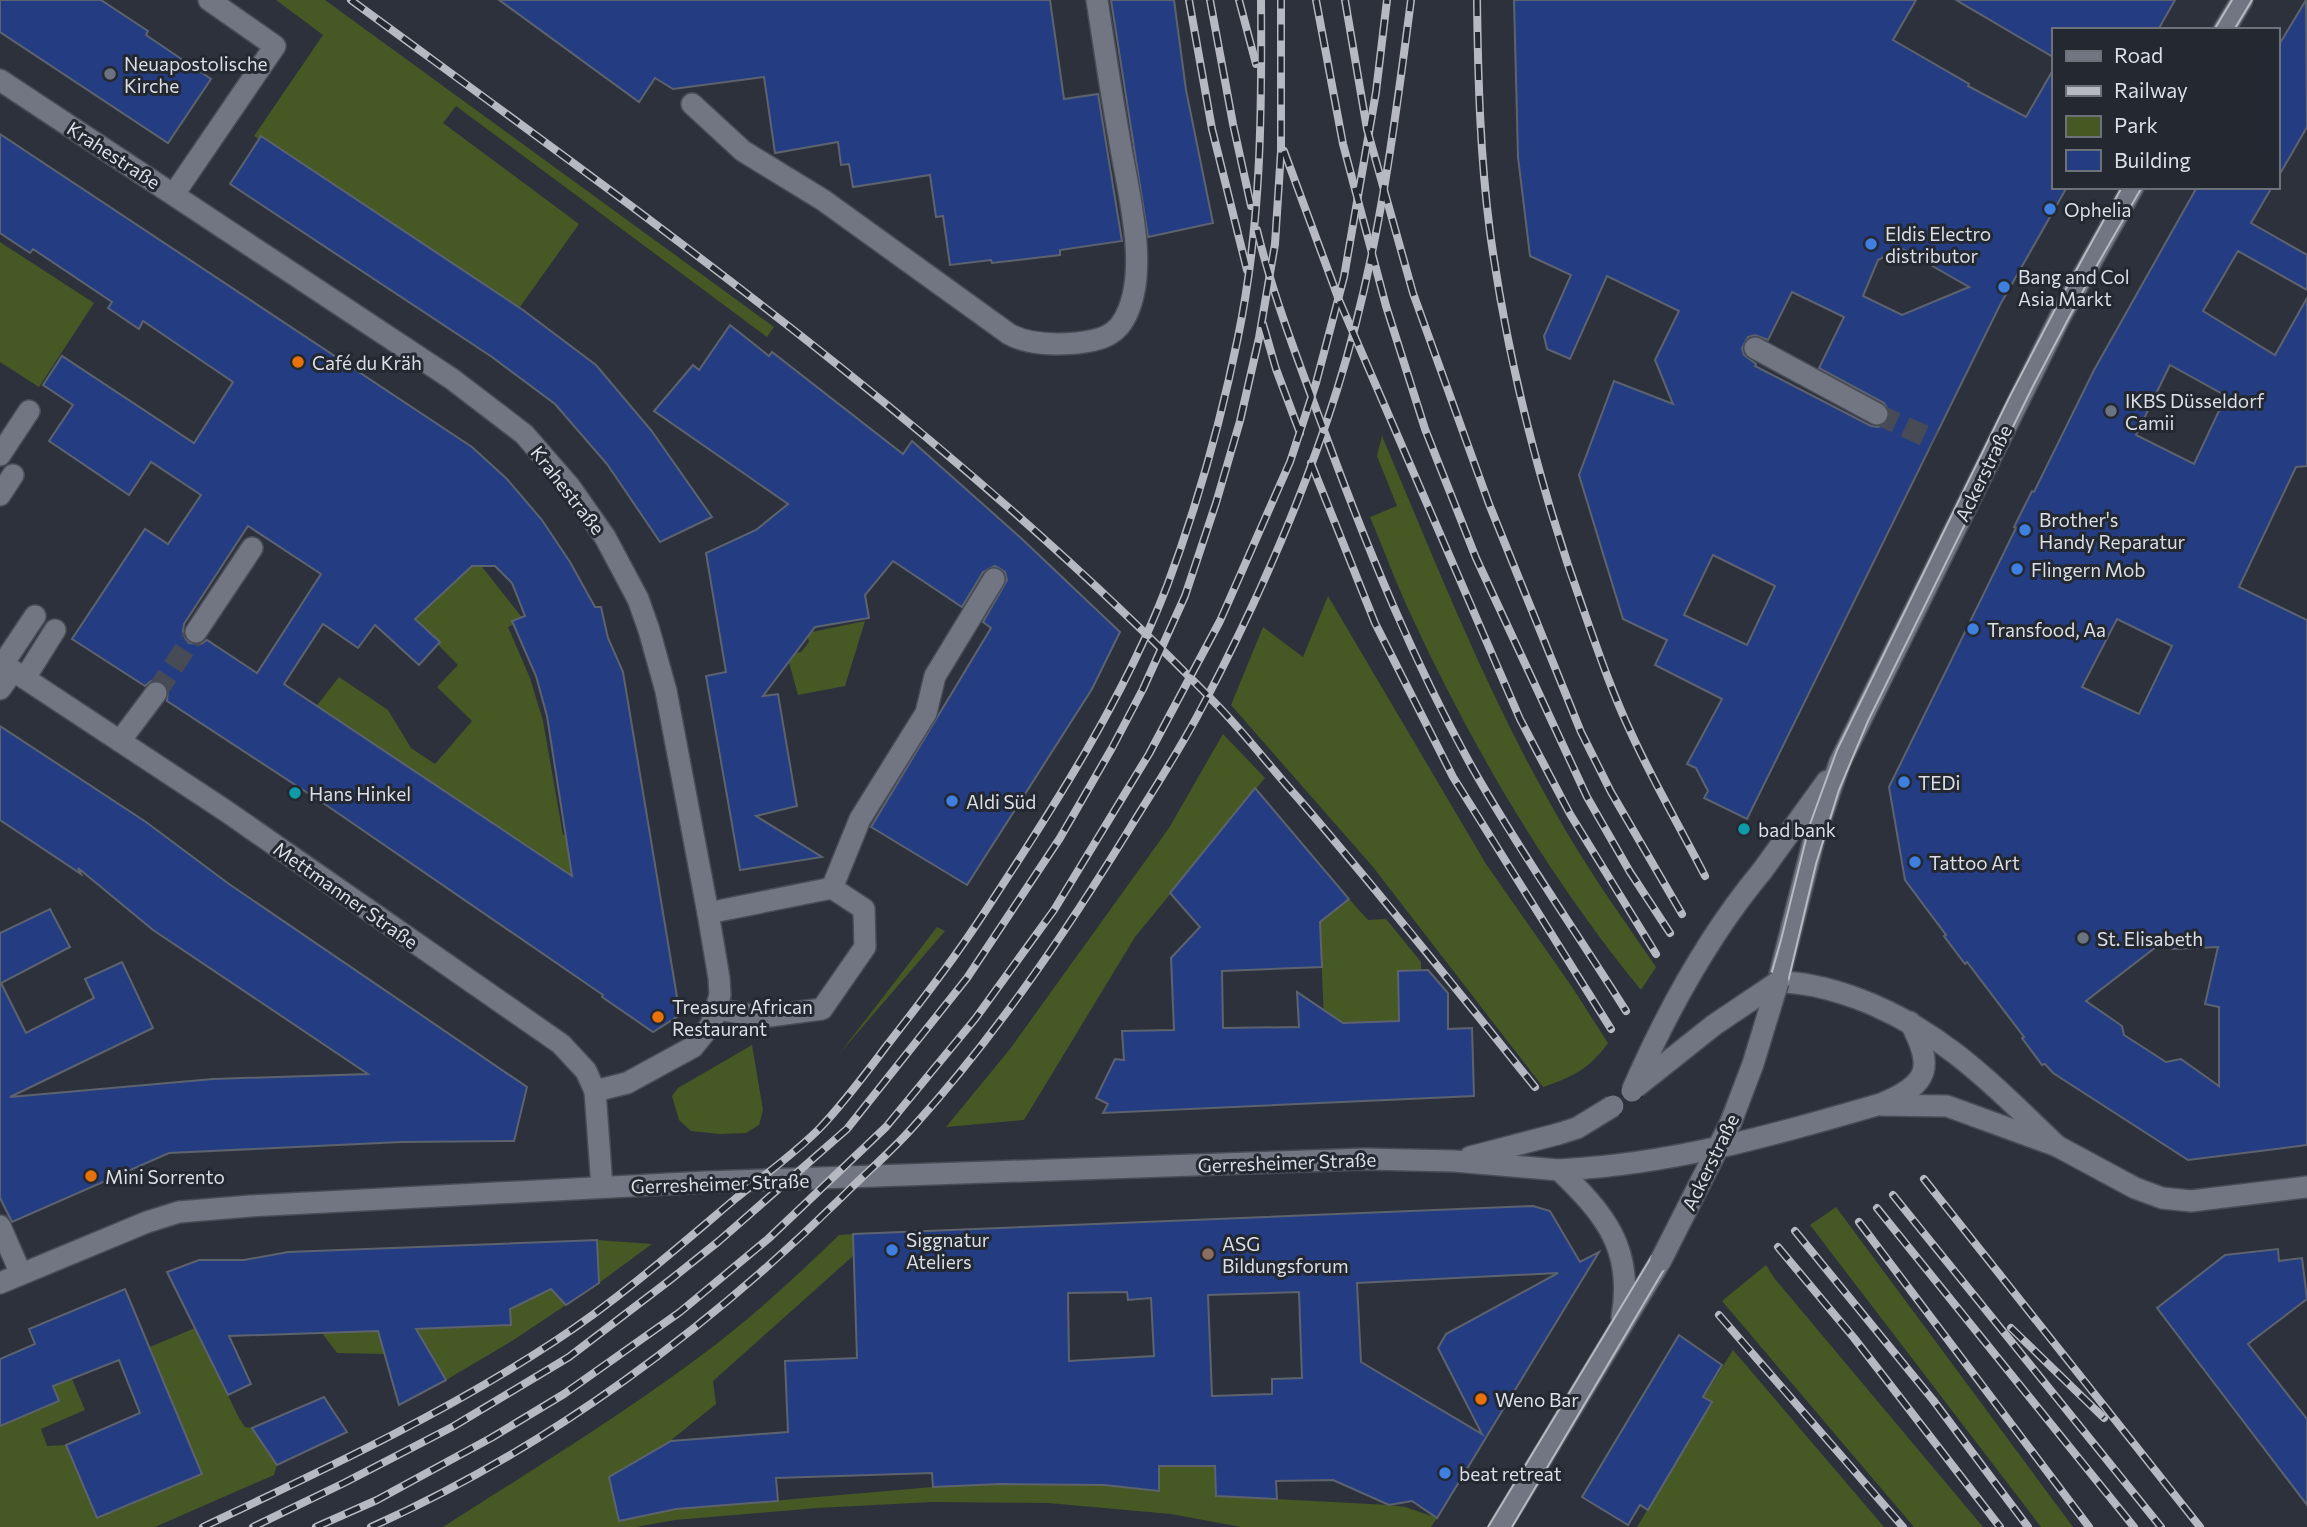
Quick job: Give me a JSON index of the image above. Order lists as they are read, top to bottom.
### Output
{
  "streets": {
    "street": [
      "Krahestraße",
      "Ackerstraße",
      "Mettmanner Straße",
      "Gerresheimer Straße"
    ]
  },
  "crossings": [
    ["Krahestraße", "Mettmanner Straße"],
    ["Ackerstraße", "Gerresheimer Straße"],
    ["Mettmanner Straße", "Gerresheimer Straße"]
  ],
  "places": [
    "Neuapostolische Kirche",
    "Ophelia",
    "Eldis Electro distributor",
    "Bang and Col Asia Markt",
    "Café du Kräh",
    "IKBS Düsseldorf Camii",
    "Brother's Handy Reparatur",
    "Flingern Mob",
    "Transfood, Aa",
    "TEDi",
    "Hans Hinkel",
    "Aldi Süd",
    "bad bank",
    "Tattoo Art",
    "St. Elisabeth",
    "Treasure African Restaurant",
    "Mini Sorrento",
    "Siggnatur Ateliers",
    "ASG Bildungsforum",
    "Weno Bar",
    "beat retreat"
  ],
  "legend": [
    "Road",
    "Railway",
    "Park",
    "Building"
  ]
}
